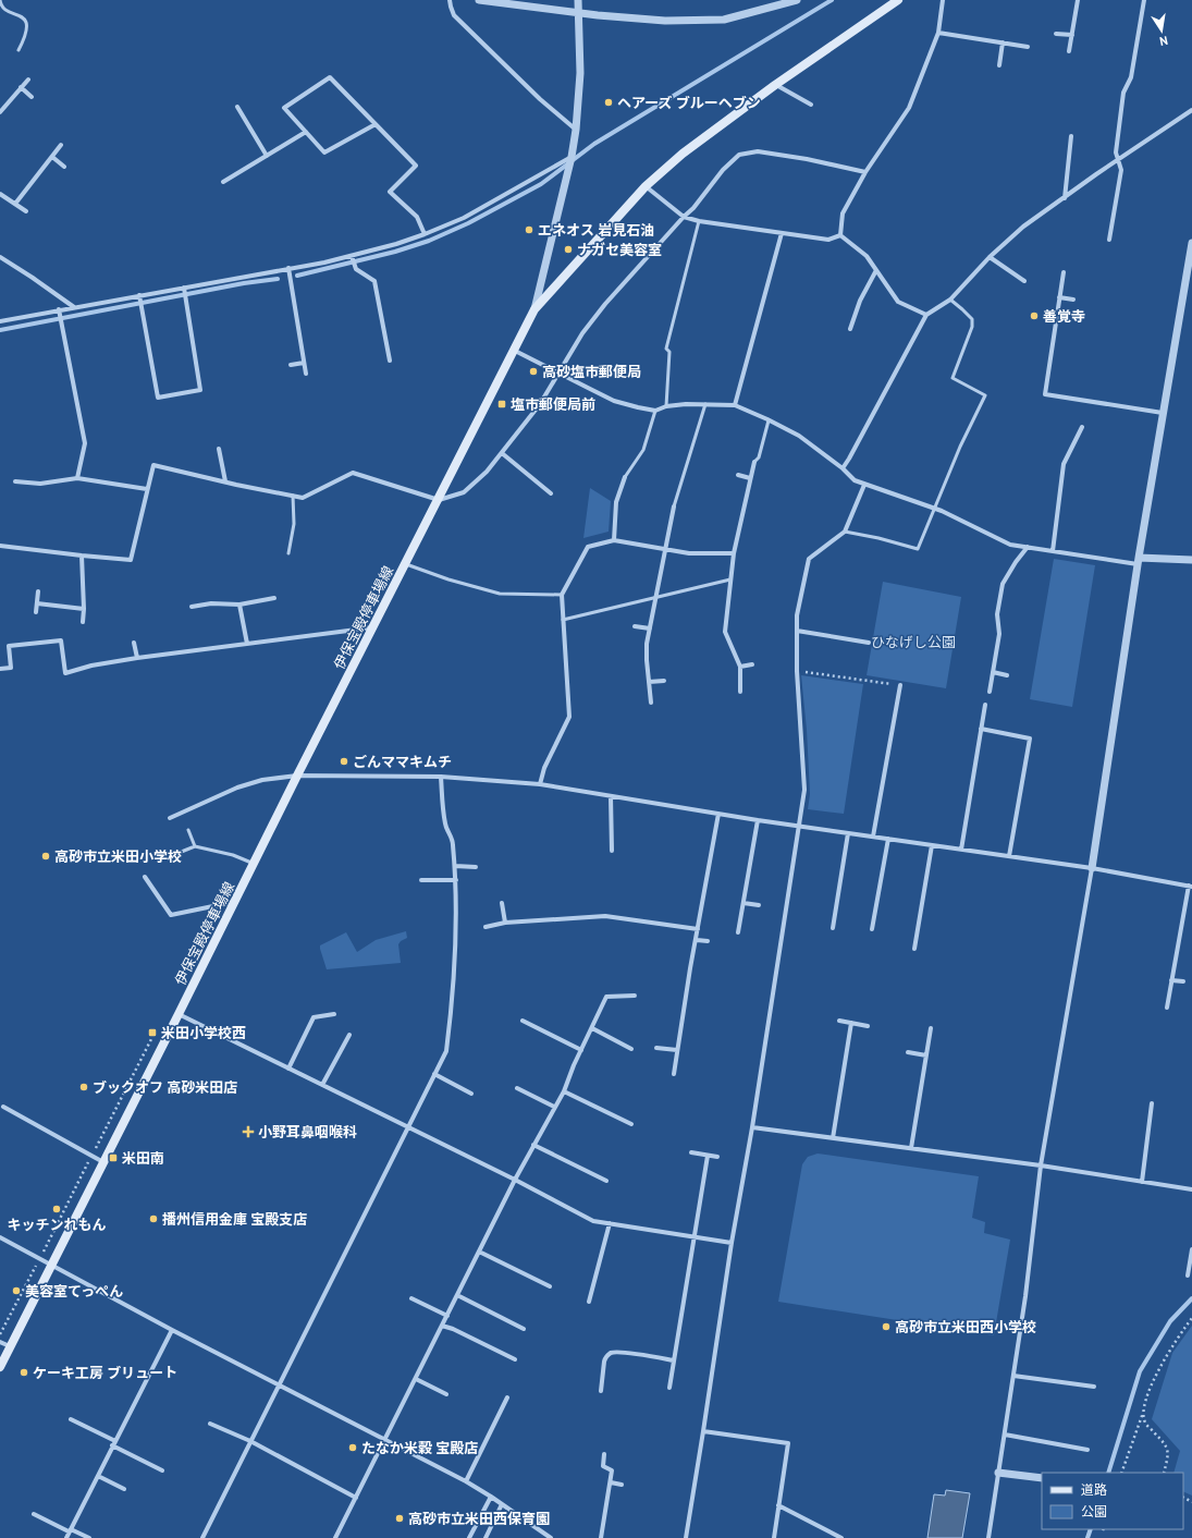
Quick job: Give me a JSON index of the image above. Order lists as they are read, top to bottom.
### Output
{
  "streets": {
    "main road": ["伊保宝殿停車場線"]
  },
  "parks": ["ひなげし公園"],
  "places": {
    "other": [
      "ヘアーズ ブルーヘブン",
      "エネオス 岩見石油",
      "ナガセ美容室",
      "善覚寺",
      "高砂塩市郵便局",
      "ごんママキムチ",
      "高砂市立米田小学校",
      "ブックオフ 高砂米田店",
      "キッチンれもん",
      "播州信用金庫 宝殿支店",
      "美容室てっぺん",
      "高砂市立米田西小学校",
      "ケーキ工房 ブリュート",
      "たなか米穀 宝殿店",
      "高砂市立米田西保育園"
    ],
    "transit": ["塩市郵便局前", "米田小学校西", "米田南"],
    "health": ["小野耳鼻咽喉科"]
  },
  "legend": ["道路", "公園"],
  "north": "bottom"
}
